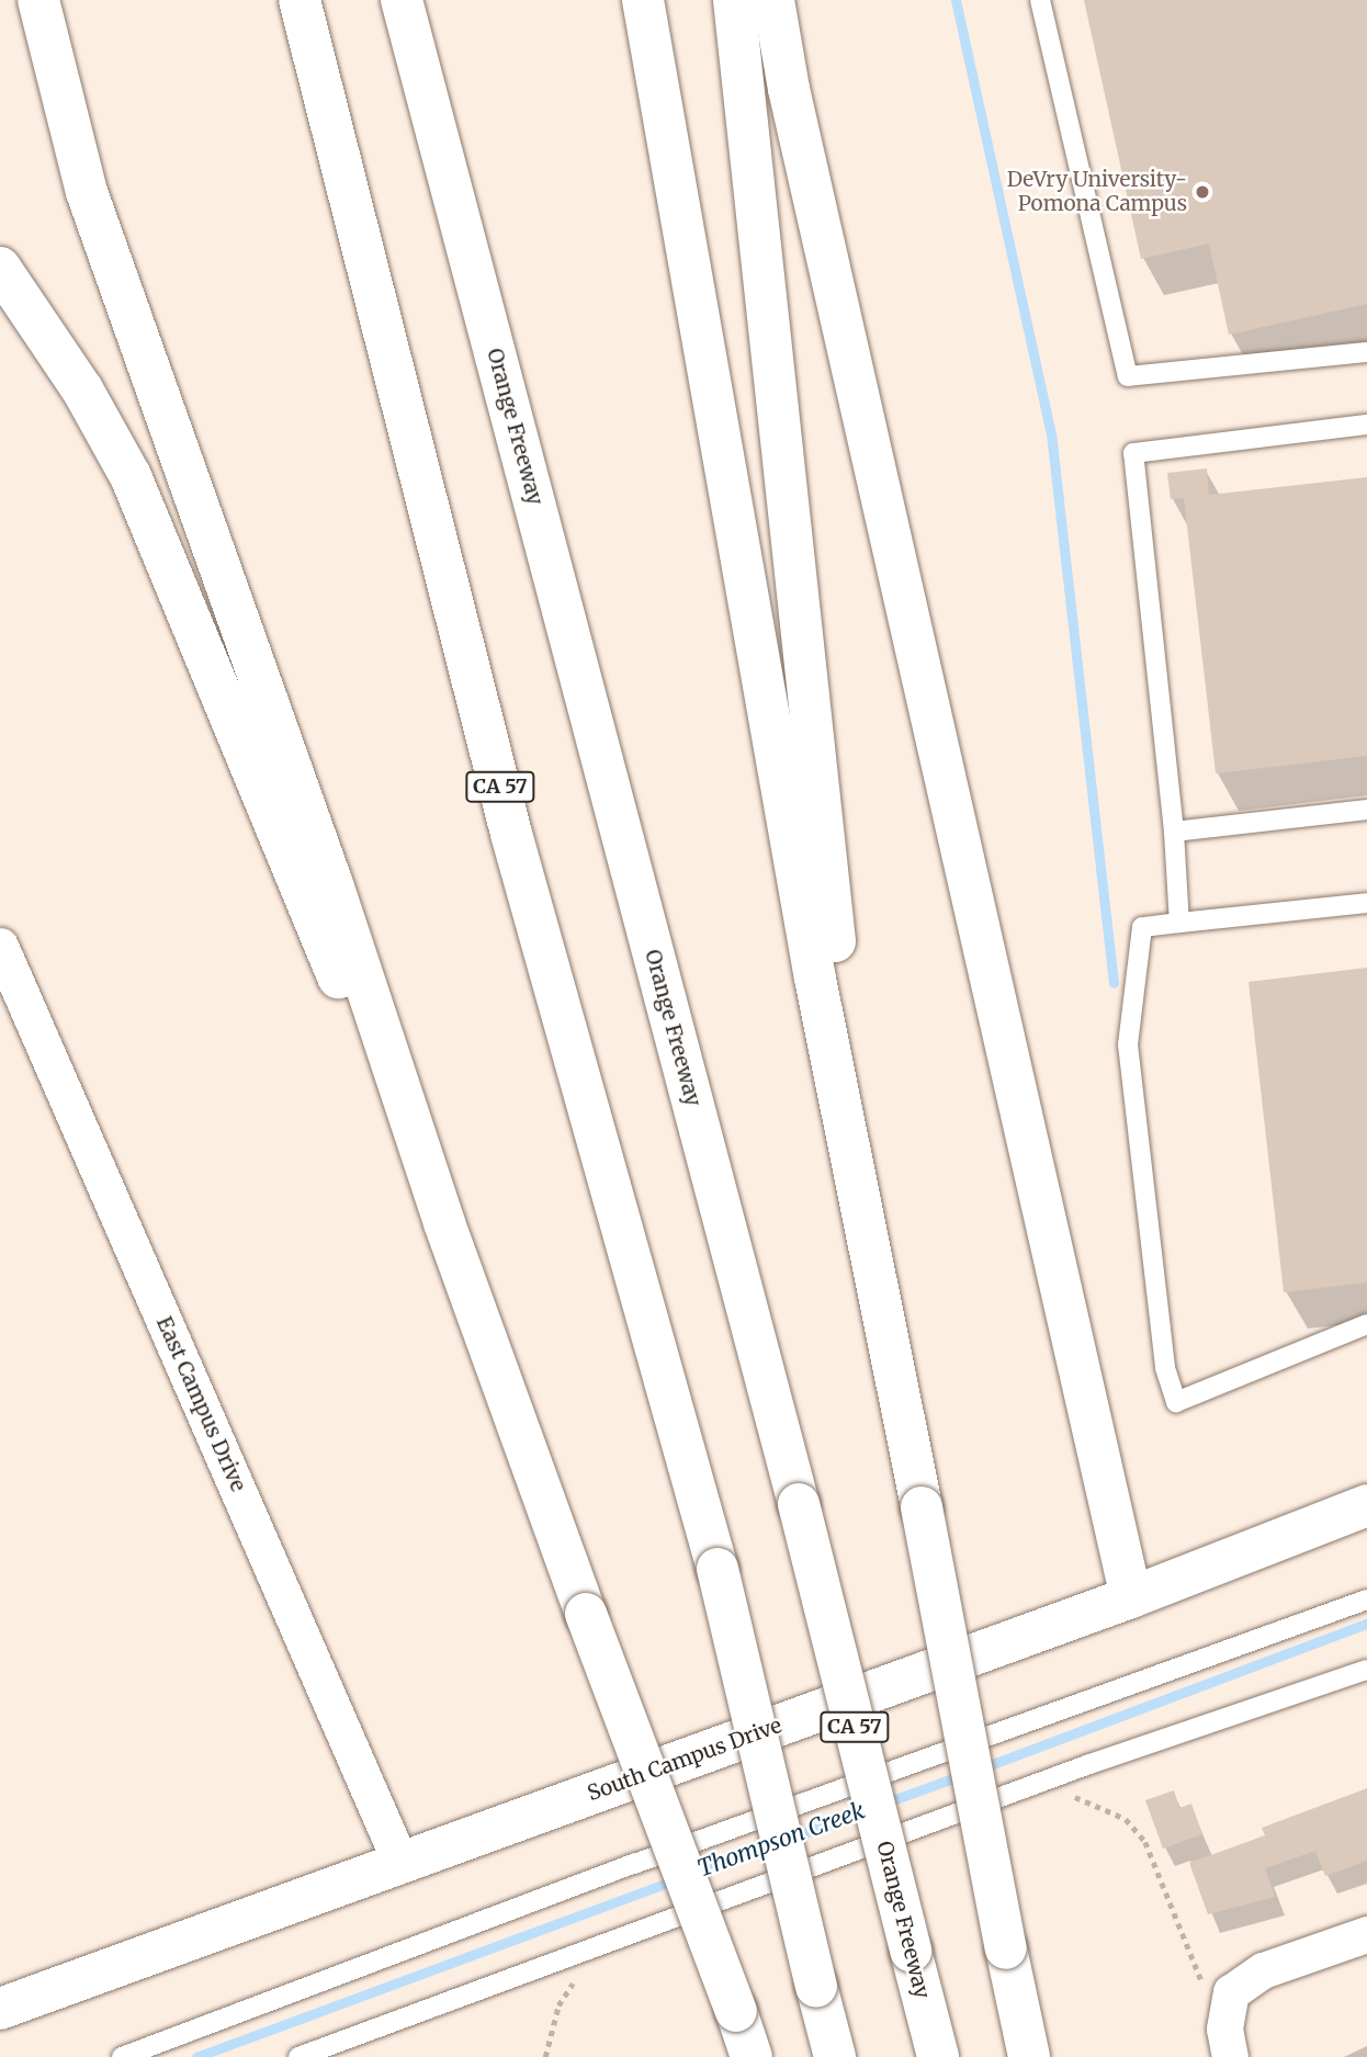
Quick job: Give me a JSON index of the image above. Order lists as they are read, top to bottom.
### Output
{
  "streets": {
    "main road": ["Orange Freeway", "CA 57", "South Campus Drive"],
    "street": ["East Campus Drive"]
  },
  "crossings": [
    ["East Campus Drive", "South Campus Drive"]
  ],
  "water": ["Thompson Creek"],
  "places": ["DeVry University- Pomona Campus"]
}
